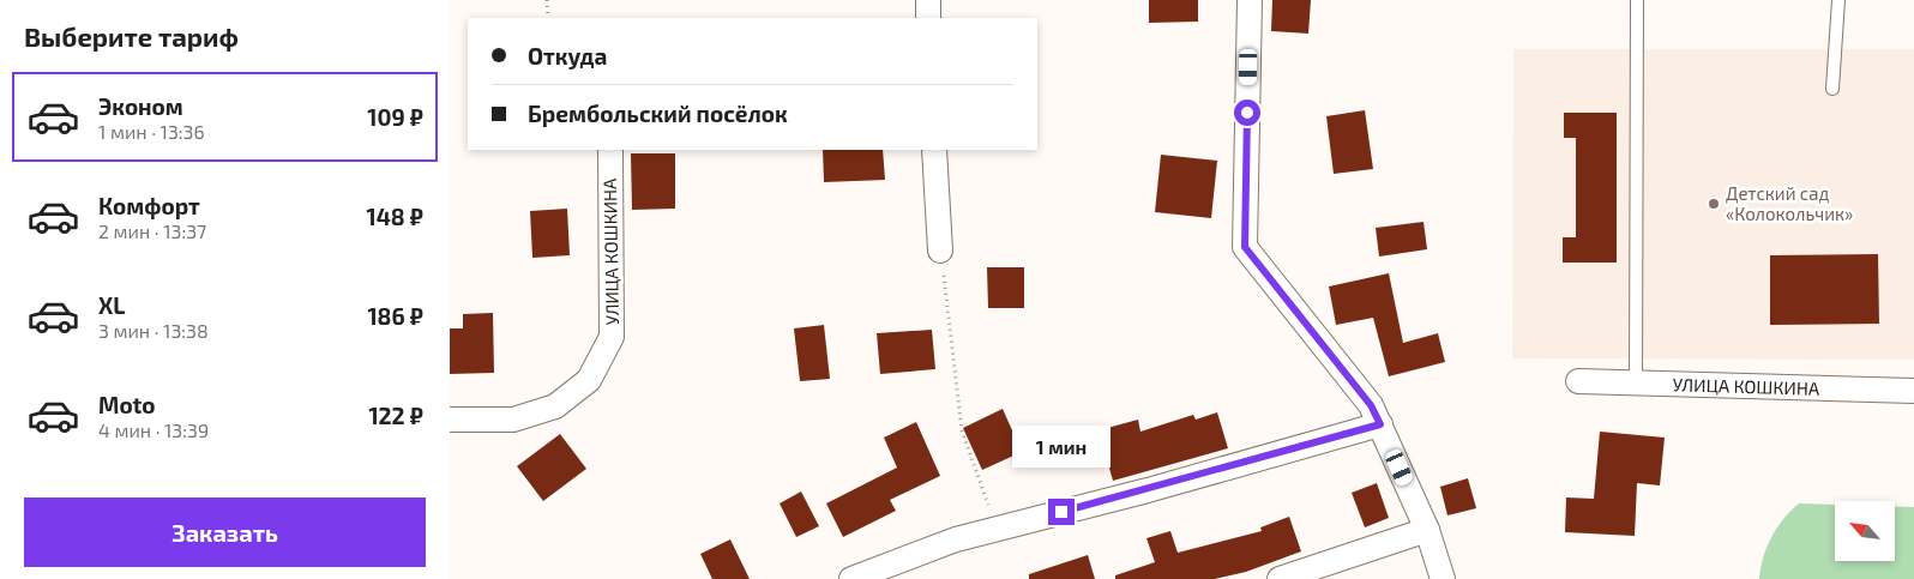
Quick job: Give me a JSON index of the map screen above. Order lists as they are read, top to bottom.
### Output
{
  "streets": {
    "street": ["УЛИЦА КОШКИНА"]
  },
  "places": ["Детский сад «Колокольчик»"],
  "north": "top left",
  "page": {
    "heading": "Выберите тариф",
    "banner": ["Откуда", "Брембольский посёлок"],
    "list": [
      {
        "name": "Эконом",
        "note": "1 мин · 13:36",
        "value": "109 ₽"
      },
      {
        "name": "Комфорт",
        "note": "2 мин · 13:37",
        "value": "148 ₽"
      },
      {
        "name": "XL",
        "note": "3 мин · 13:38",
        "value": "186 ₽"
      },
      {
        "name": "Moto",
        "note": "4 мин · 13:39",
        "value": "122 ₽"
      }
    ],
    "bubble": "1 мин",
    "buttons": "Заказать"
  }
}
